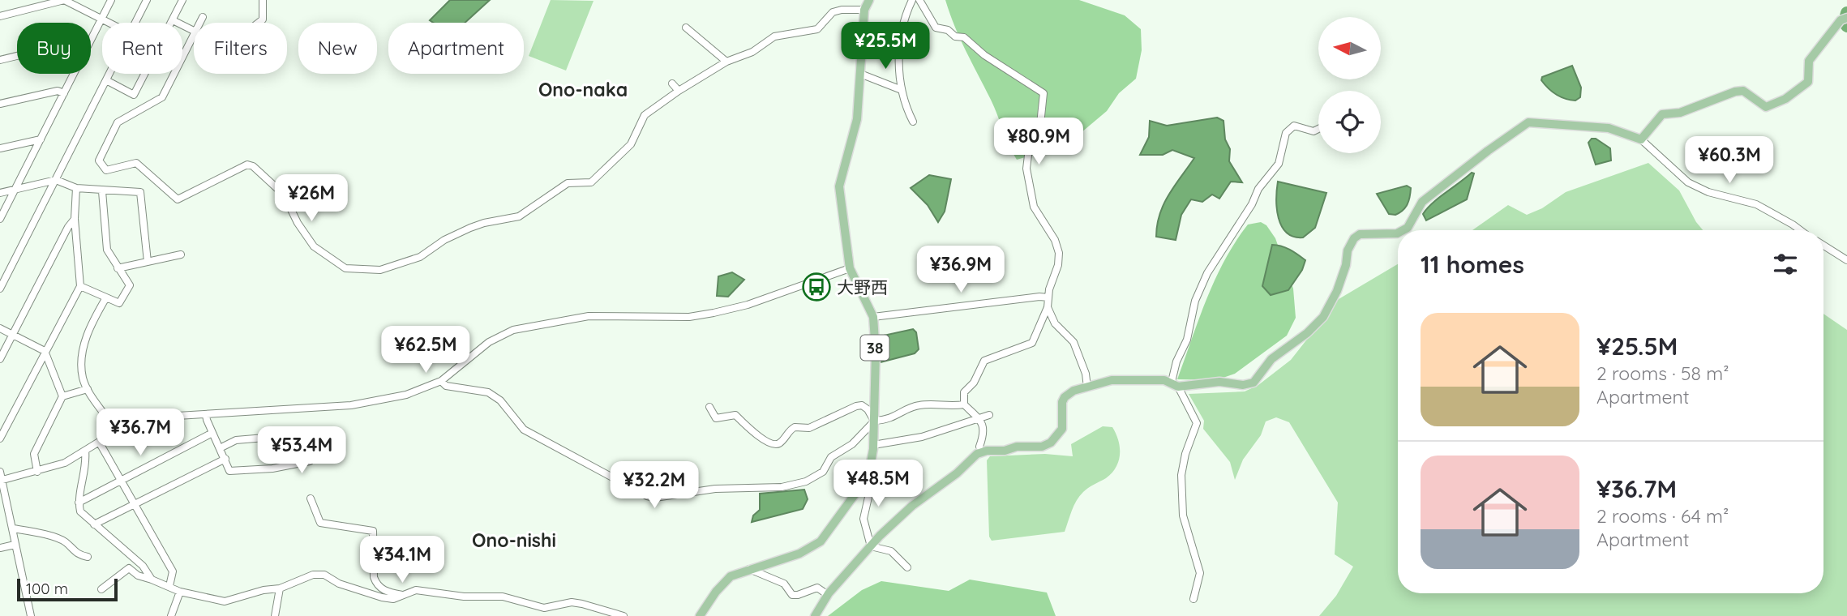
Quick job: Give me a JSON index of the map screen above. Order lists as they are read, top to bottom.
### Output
{
  "streets": {
    "main road": ["38"]
  },
  "districts": ["Ono-naka", "Ono-nishi"],
  "places": {
    "bus stop": ["大野西"]
  },
  "scale_bar": "100 m",
  "north": "left",
  "page": {
    "price": [
      "¥25.5M",
      "¥80.9M",
      "¥60.3M",
      "¥26M",
      "¥36.9M",
      "¥62.5M",
      "¥36.7M",
      "¥53.4M",
      "¥48.5M",
      "¥32.2M",
      "¥34.1M"
    ],
    "chip": [
      "Buy",
      "Rent",
      "Filters",
      "New",
      "Apartment"
    ],
    "heading": "11 homes",
    "list": [
      {
        "name": "¥25.5M",
        "note": "2 rooms · 58 m² · Apartment"
      },
      {
        "name": "¥36.7M",
        "note": "2 rooms · 64 m² · Apartment"
      }
    ],
    "scale": "100 m"
  }
}
